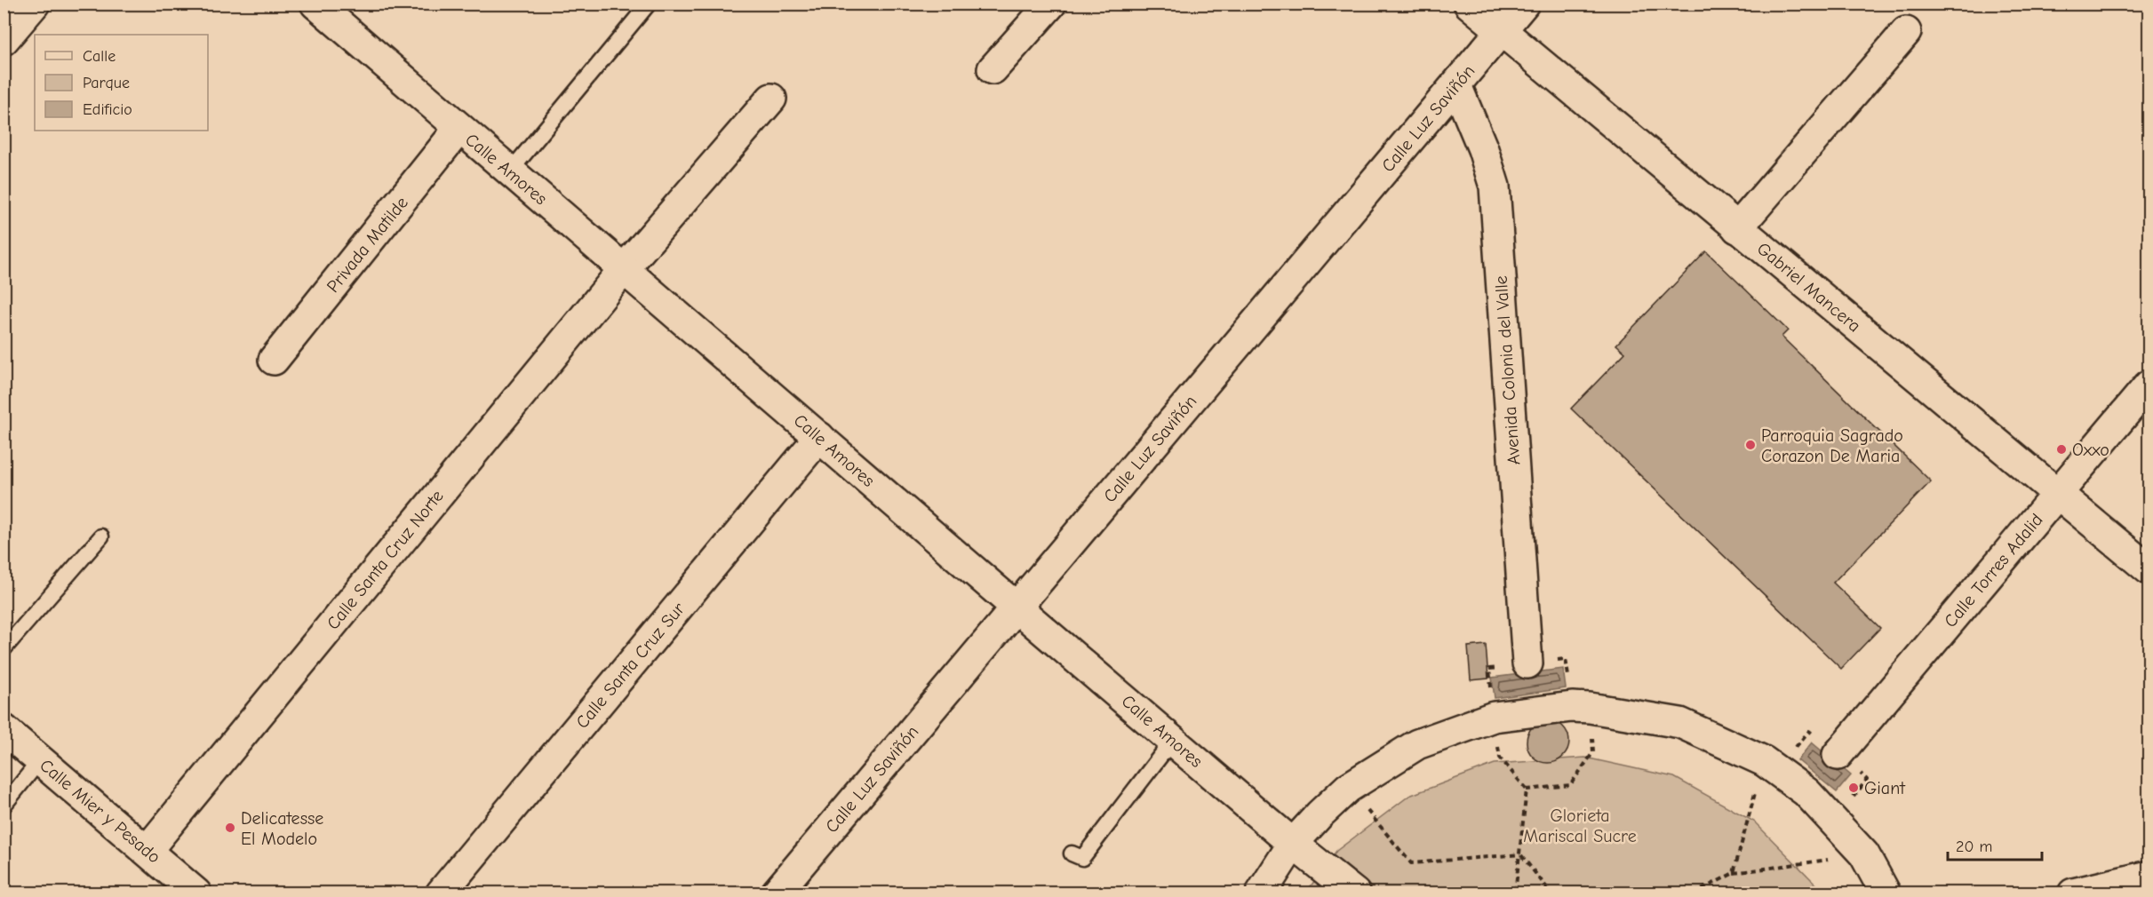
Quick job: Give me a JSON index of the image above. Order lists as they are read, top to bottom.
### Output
{
  "streets": {
    "street": [
      "Calle Luz Saviñón",
      "Calle Amores",
      "Privada Matilde",
      "Gabriel Mancera",
      "Avenida Colonia del Valle",
      "Calle Santa Cruz Norte",
      "Calle Torres Adalid",
      "Calle Santa Cruz Sur",
      "Calle Mier y Pesado"
    ]
  },
  "crossings": [
    ["Calle Luz Saviñón", "Calle Amores"],
    ["Calle Luz Saviñón", "Gabriel Mancera"],
    ["Calle Luz Saviñón", "Avenida Colonia del Valle"],
    ["Calle Amores", "Privada Matilde"],
    ["Calle Amores", "Calle Santa Cruz Norte"],
    ["Calle Amores", "Calle Santa Cruz Sur"],
    ["Gabriel Mancera", "Calle Torres Adalid"],
    ["Calle Santa Cruz Norte", "Calle Mier y Pesado"]
  ],
  "parks": ["Glorieta Mariscal Sucre"],
  "places": [
    "Parroquia Sagrado Corazon De Maria",
    "Oxxo",
    "Giant",
    "Delicatesse El Modelo"
  ],
  "legend": ["Calle", "Parque", "Edificio"],
  "scale_bar": "20 m"
}
